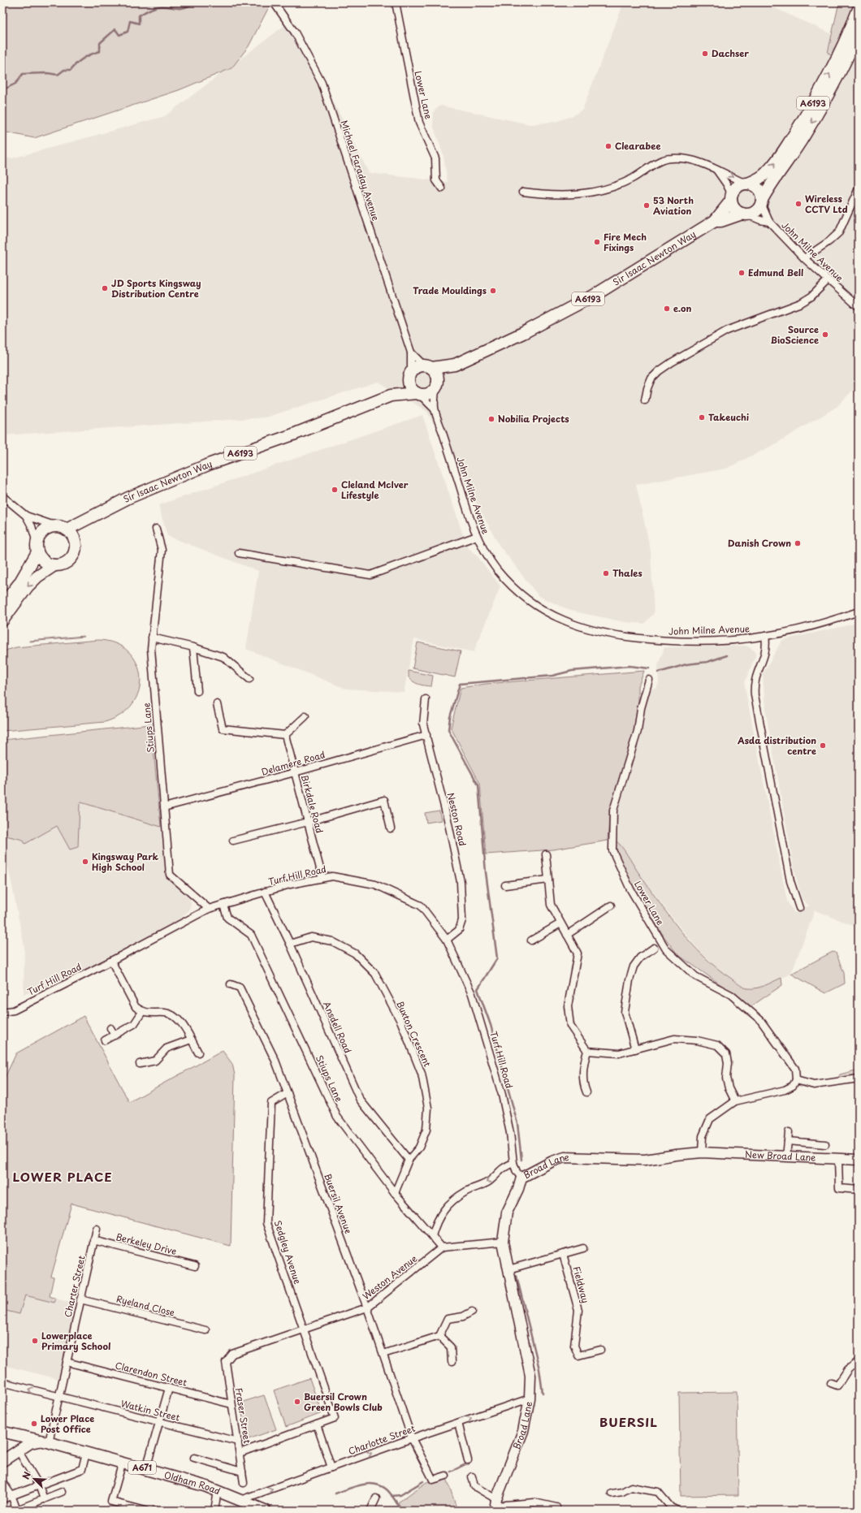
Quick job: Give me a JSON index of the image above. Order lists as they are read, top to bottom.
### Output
{
  "streets": {
    "highway": ["A6193", "Sir Isaac Newton Way"],
    "main road": [
      "New Broad Lane",
      "Broad Lane",
      "A671",
      "Oldham Road"
    ],
    "street": [
      "Lower Lane",
      "Michael Faraday Avenue",
      "John Milne Avenue",
      "Stiups Lane",
      "Delamere Road",
      "Birkdale Road",
      "Neston Road",
      "Turf Hill Road",
      "Ansdell Road",
      "Buxton Crescent",
      "Buersil Avenue",
      "Berkeley Drive",
      "Sedgley Avenue",
      "Weston Avenue",
      "Fieldway",
      "Charter Street",
      "Ryeland Close",
      "Clarendon Street",
      "Watkin Street",
      "Fraser Street",
      "Charlotte Street"
    ]
  },
  "crossings": [
    ["A6193", "John Milne Avenue"],
    ["A6193", "Sir Isaac Newton Way"],
    ["John Milne Avenue", "Sir Isaac Newton Way"],
    ["Stiups Lane", "Delamere Road"],
    ["Stiups Lane", "Turf Hill Road"],
    ["Stiups Lane", "Buxton Crescent"],
    ["Stiups Lane", "Weston Avenue"],
    ["Delamere Road", "Birkdale Road"],
    ["Delamere Road", "Neston Road"],
    ["Birkdale Road", "Turf Hill Road"],
    ["Neston Road", "Turf Hill Road"],
    ["Turf Hill Road", "Ansdell Road"],
    ["Turf Hill Road", "Broad Lane"],
    ["Ansdell Road", "Buxton Crescent"],
    ["New Broad Lane", "Broad Lane"],
    ["Broad Lane", "Charlotte Street"],
    ["Buersil Avenue", "Sedgley Avenue"],
    ["Buersil Avenue", "Weston Avenue"],
    ["Buersil Avenue", "Charlotte Street"],
    ["Berkeley Drive", "Charter Street"],
    ["Sedgley Avenue", "Weston Avenue"],
    ["Weston Avenue", "Fraser Street"],
    ["Charter Street", "Ryeland Close"],
    ["Charter Street", "Clarendon Street"],
    ["Charter Street", "Watkin Street"],
    ["Charter Street", "Oldham Road"],
    ["Clarendon Street", "Fraser Street"],
    ["Watkin Street", "Fraser Street"],
    ["Charlotte Street", "Oldham Road"],
    ["A671", "Oldham Road"]
  ],
  "districts": ["LOWER PLACE", "BUERSIL"],
  "places": [
    "Dachser",
    "Clearabee",
    "Wireless CCTV Ltd",
    "53 North Aviation",
    "Fire Mech Fixings",
    "Edmund Bell",
    "JD Sports Kingsway Distribution Centre",
    "Trade Mouldings",
    "e.on",
    "Source BioScience",
    "Takeuchi",
    "Nobilia Projects",
    "Cleland McIver Lifestyle",
    "Danish Crown",
    "Thales",
    "Asda distribution centre",
    "Kingsway Park High School",
    "Lowerplace Primary School",
    "Buersil Crown Green Bowls Club",
    "Lower Place Post Office"
  ],
  "north": "top left"
}
